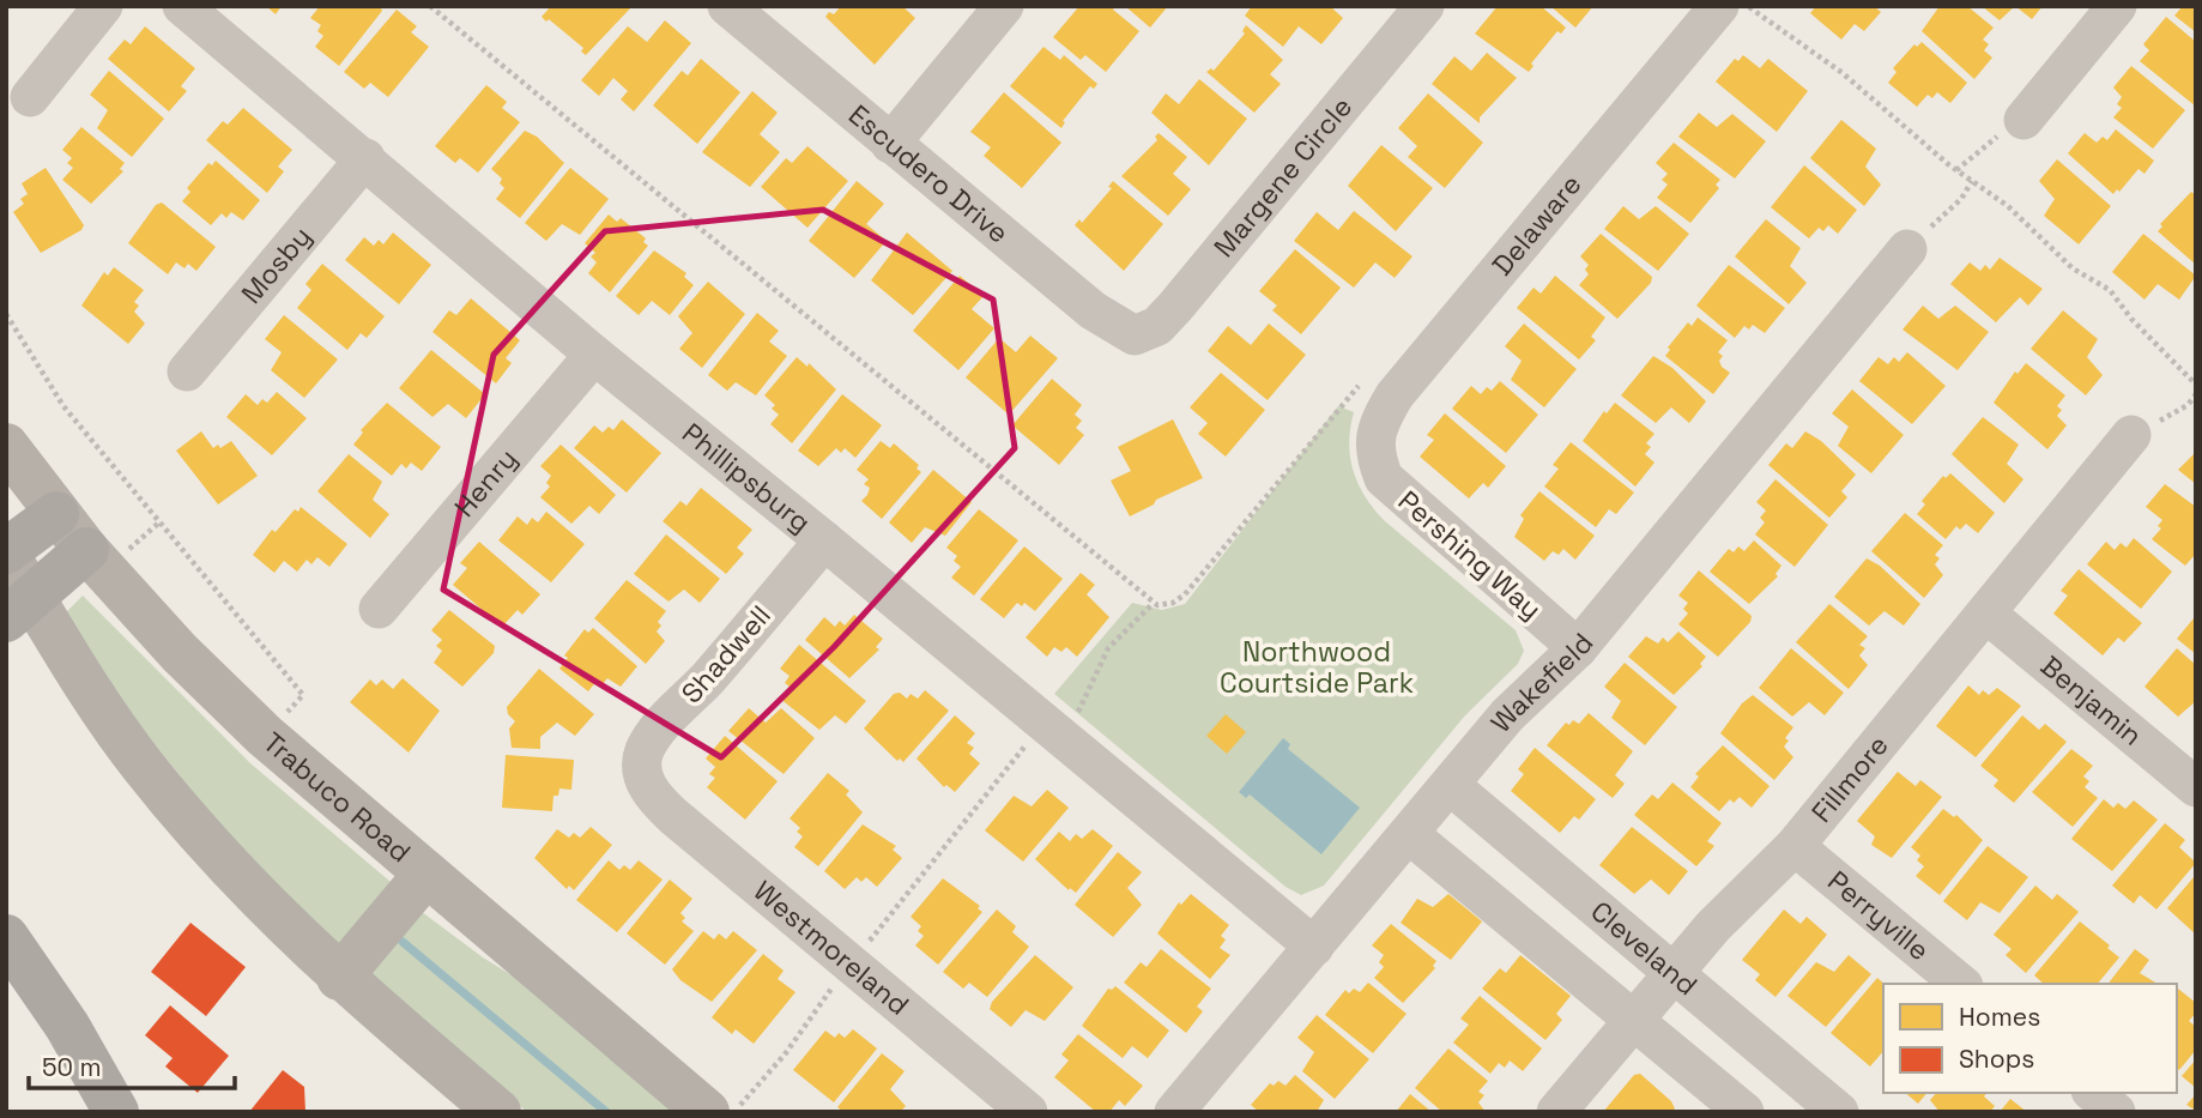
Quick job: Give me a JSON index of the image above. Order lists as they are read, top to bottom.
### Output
{
  "streets": {
    "main road": ["Trabuco Road"],
    "street": [
      "Escudero Drive",
      "Margene Circle",
      "Delaware",
      "Mosby",
      "Phillipsburg",
      "Henry",
      "Pershing Way",
      "Shadwell",
      "Wakefield",
      "Benjamin",
      "Fillmore",
      "Perryville",
      "Westmoreland",
      "Cleveland"
    ]
  },
  "crossings": [
    ["Escudero Drive", "Margene Circle"],
    ["Delaware", "Pershing Way"],
    ["Mosby", "Phillipsburg"],
    ["Phillipsburg", "Henry"],
    ["Phillipsburg", "Shadwell"],
    ["Phillipsburg", "Wakefield"],
    ["Pershing Way", "Wakefield"],
    ["Shadwell", "Westmoreland"],
    ["Wakefield", "Cleveland"],
    ["Benjamin", "Fillmore"],
    ["Fillmore", "Perryville"],
    ["Fillmore", "Cleveland"]
  ],
  "parks": ["Northwood Courtside Park"],
  "legend": ["Homes", "Shops"],
  "scale_bar": "50 m"
}
